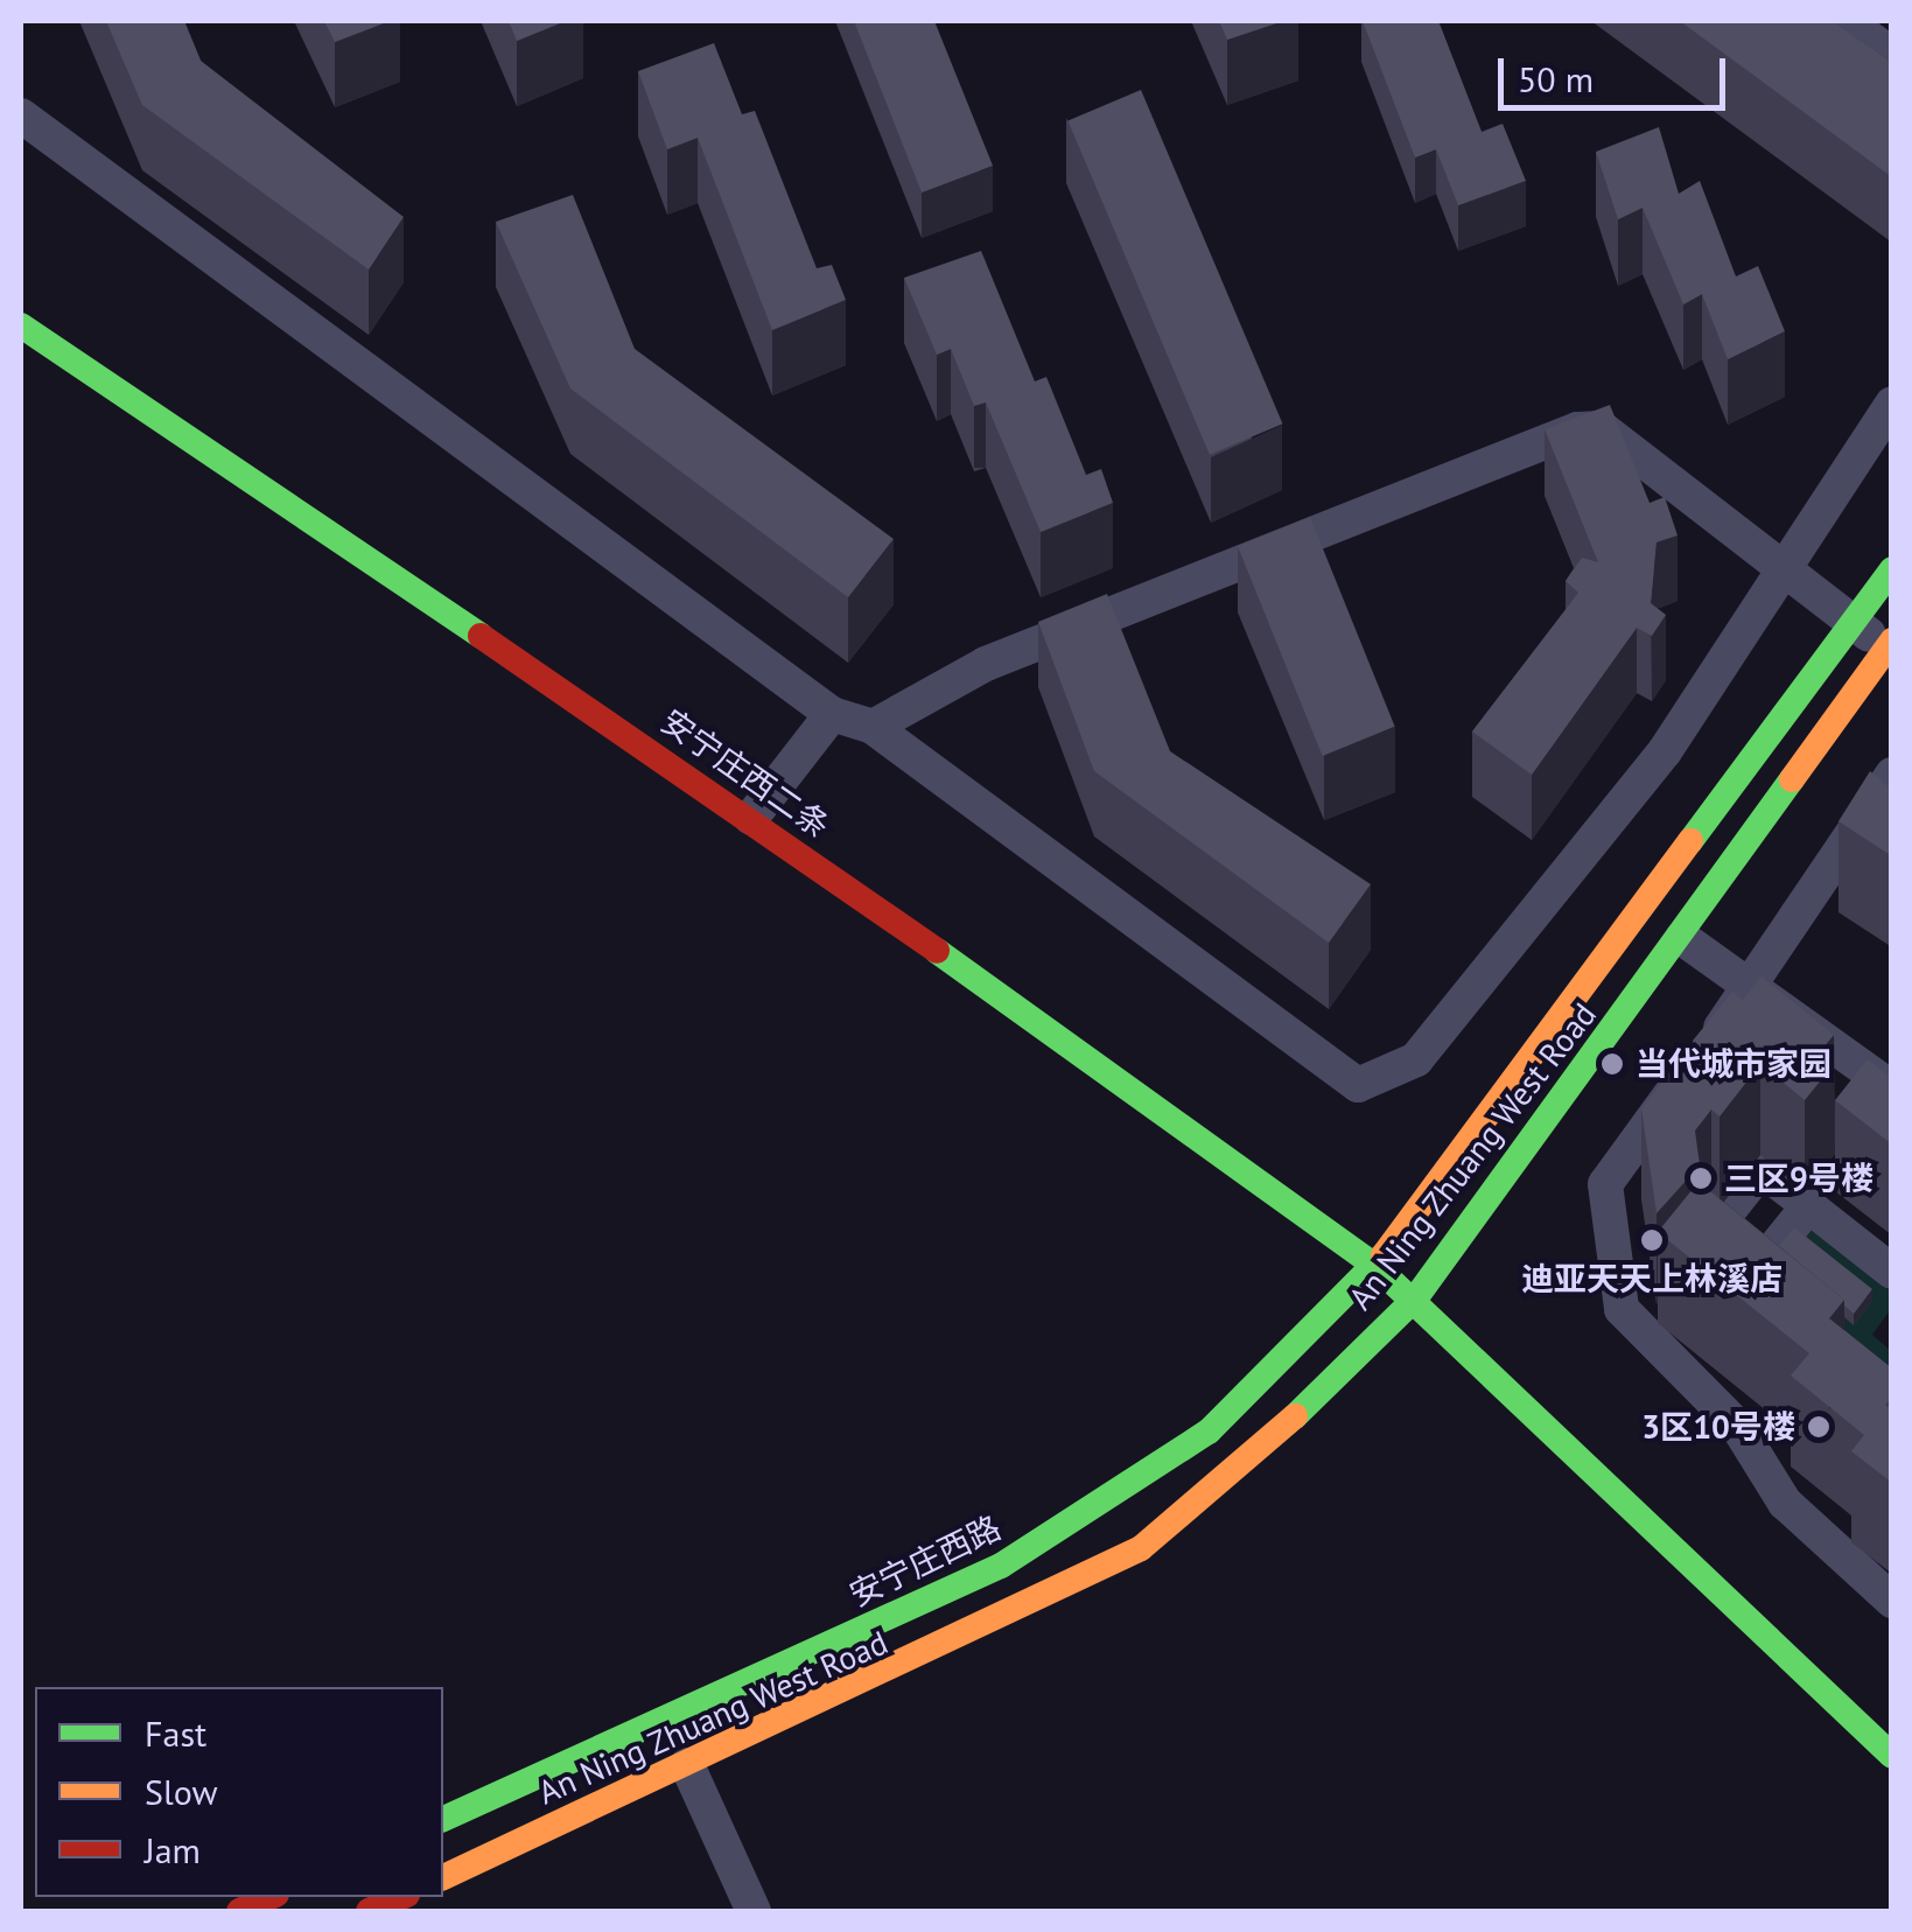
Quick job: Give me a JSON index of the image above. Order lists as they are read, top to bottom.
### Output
{
  "streets": {
    "main road": ["安宁庄西二条", "An Ning Zhuang West Road", "安宁庄西路"]
  },
  "crossings": [
    ["安宁庄西二条", "An Ning Zhuang West Road"],
    ["安宁庄西二条", "安宁庄西路"]
  ],
  "places": [
    "当代城市家园",
    "三区9号楼",
    "迪亚天天上林溪店",
    "3区10号楼"
  ],
  "legend": ["Fast", "Slow", "Jam"],
  "scale_bar": "50 m"
}
